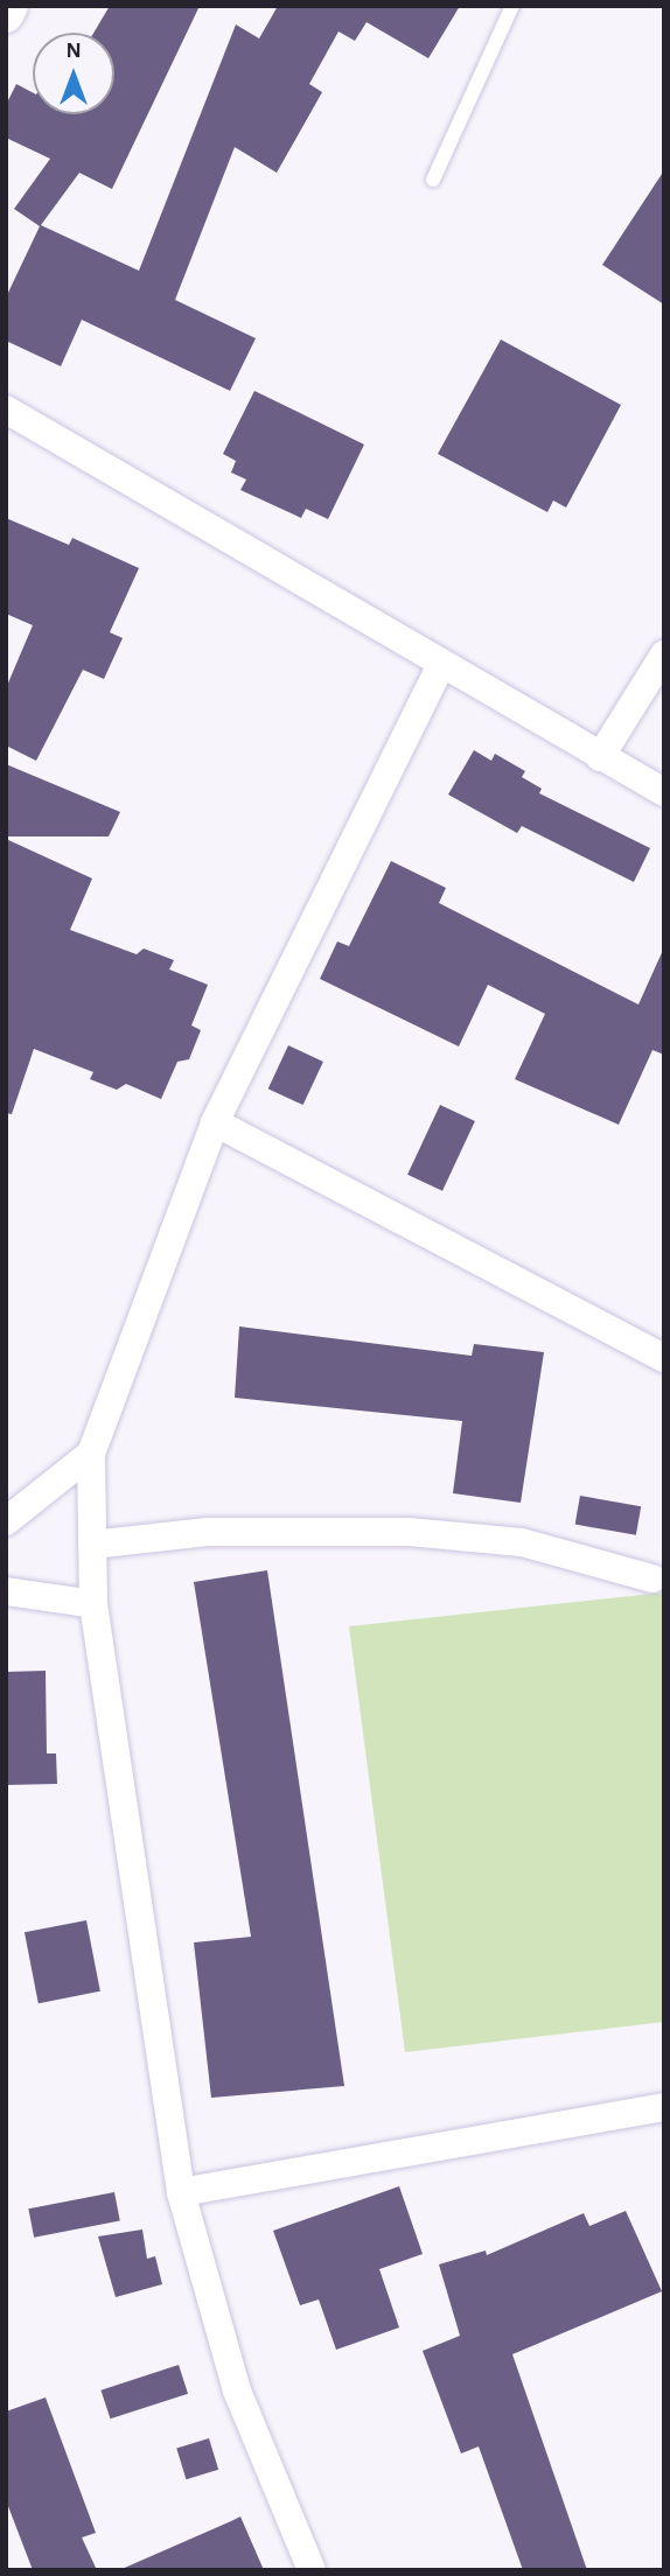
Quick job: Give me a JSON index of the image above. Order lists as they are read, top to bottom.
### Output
{
  "north": "top"
}
